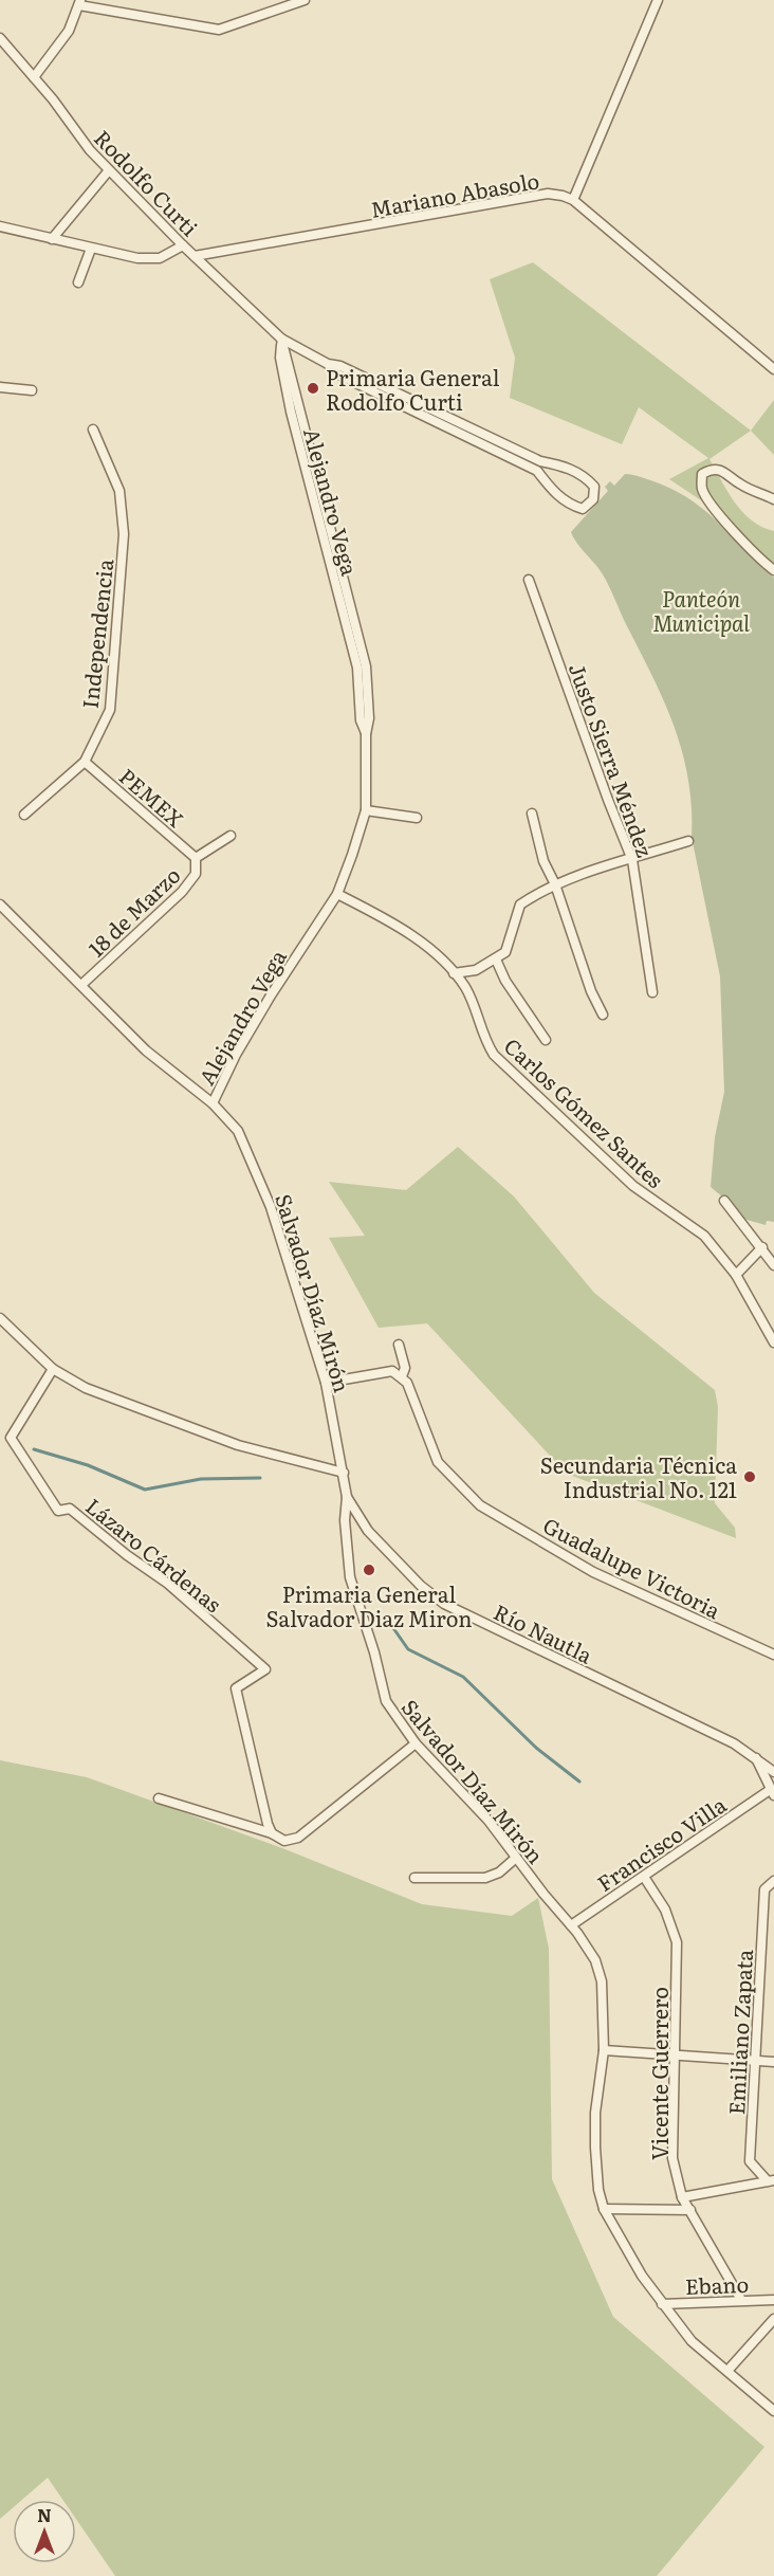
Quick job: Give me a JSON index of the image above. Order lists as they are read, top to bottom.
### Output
{
  "streets": {
    "street": [
      "Rodolfo Curti",
      "Mariano Abasolo",
      "Alejandro Vega",
      "Independencia",
      "Justo Sierra Méndez",
      "PEMEX",
      "18 de Marzo",
      "Carlos Gómez Santes",
      "Salvador Díaz Mirón",
      "Lázaro Cárdenas",
      "Guadalupe Victoria",
      "Río Nautla",
      "Francisco Villa",
      "Emiliano Zapata",
      "Vicente Guerrero",
      "Ebano"
    ]
  },
  "crossings": [
    ["Rodolfo Curti", "Mariano Abasolo"],
    ["Rodolfo Curti", "Alejandro Vega"],
    ["Alejandro Vega", "Carlos Gómez Santes"],
    ["Alejandro Vega", "Salvador Díaz Mirón"],
    ["Independencia", "PEMEX"],
    ["PEMEX", "18 de Marzo"],
    ["18 de Marzo", "Salvador Díaz Mirón"],
    ["Salvador Díaz Mirón", "Río Nautla"],
    ["Salvador Díaz Mirón", "Francisco Villa"],
    ["Salvador Díaz Mirón", "Ebano"],
    ["Francisco Villa", "Vicente Guerrero"],
    ["Vicente Guerrero", "Ebano"]
  ],
  "parks": ["Panteón Municipal"],
  "places": ["Primaria General Rodolfo Curti", "Secundaria Técnica Industrial No. 121", "Primaria General Salvador Diaz Miron"],
  "north": "top"
}
